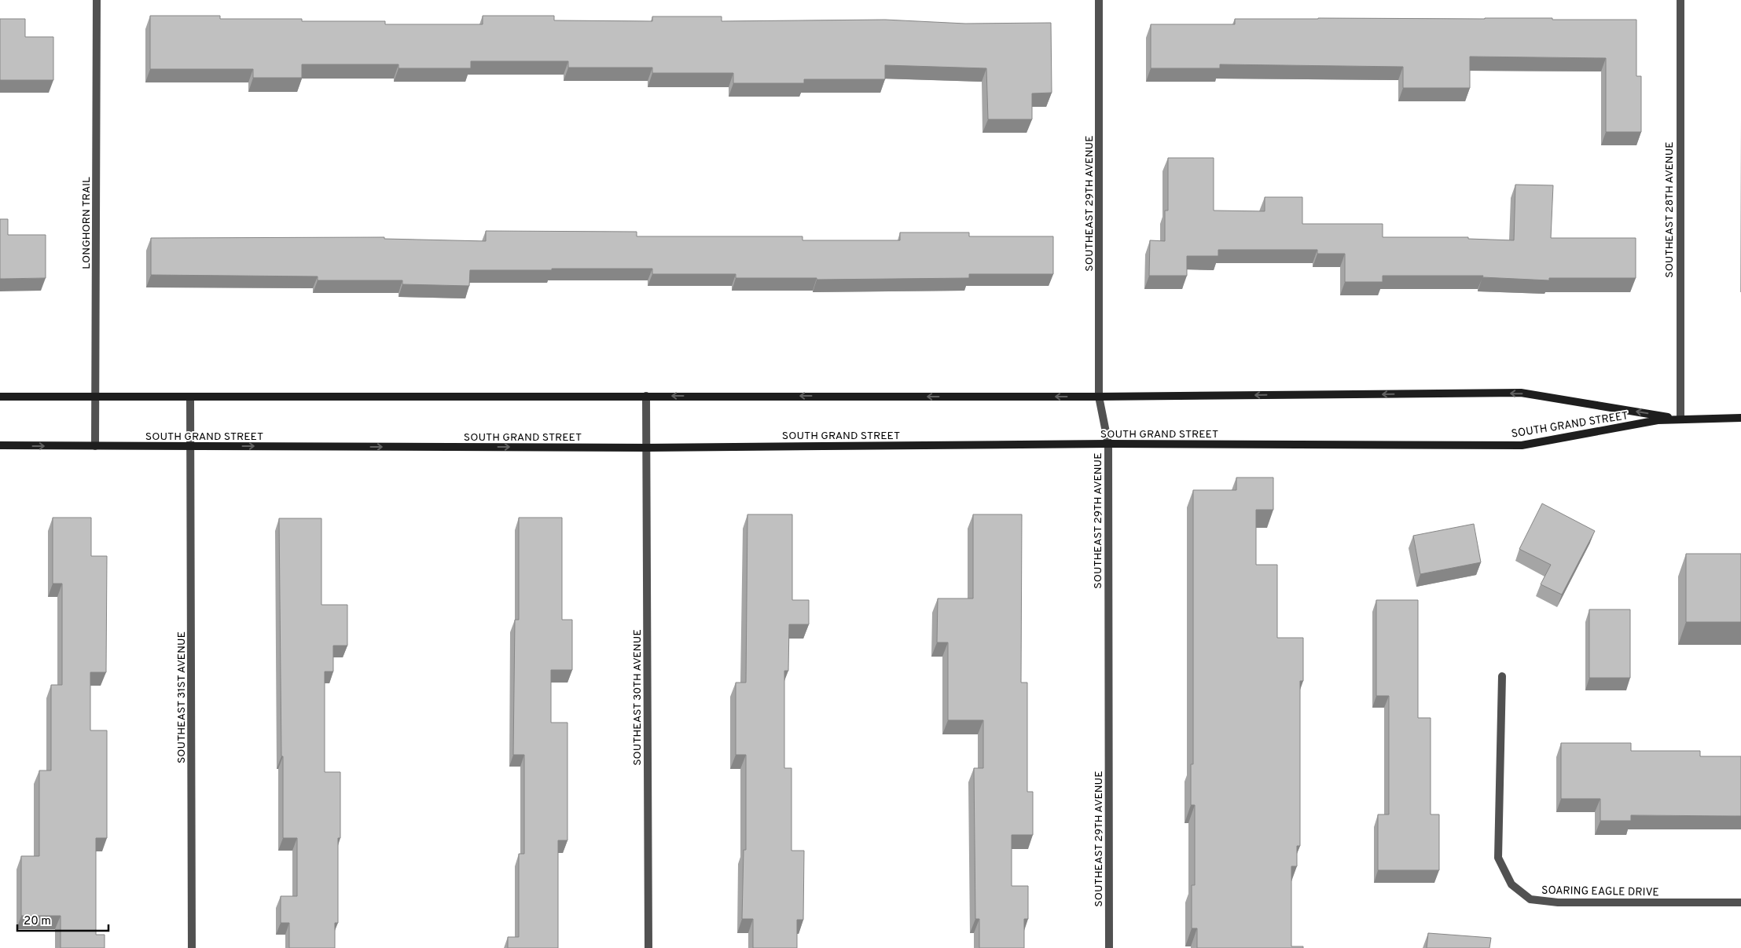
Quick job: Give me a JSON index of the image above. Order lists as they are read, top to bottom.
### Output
{
  "streets": {
    "main road": ["SOUTH GRAND STREET"],
    "street": [
      "SOUTHEAST 29TH AVENUE",
      "SOUTHEAST 28TH AVENUE",
      "LONGHORN TRAIL",
      "SOUTHEAST 31ST AVENUE",
      "SOUTHEAST 30TH AVENUE",
      "SOARING EAGLE DRIVE"
    ]
  },
  "crossings": [
    ["SOUTHEAST 29TH AVENUE", "SOUTH GRAND STREET"],
    ["SOUTHEAST 28TH AVENUE", "SOUTH GRAND STREET"],
    ["LONGHORN TRAIL", "SOUTH GRAND STREET"],
    ["SOUTH GRAND STREET", "SOUTHEAST 31ST AVENUE"],
    ["SOUTH GRAND STREET", "SOUTHEAST 30TH AVENUE"]
  ],
  "scale_bar": "20 m"
}
